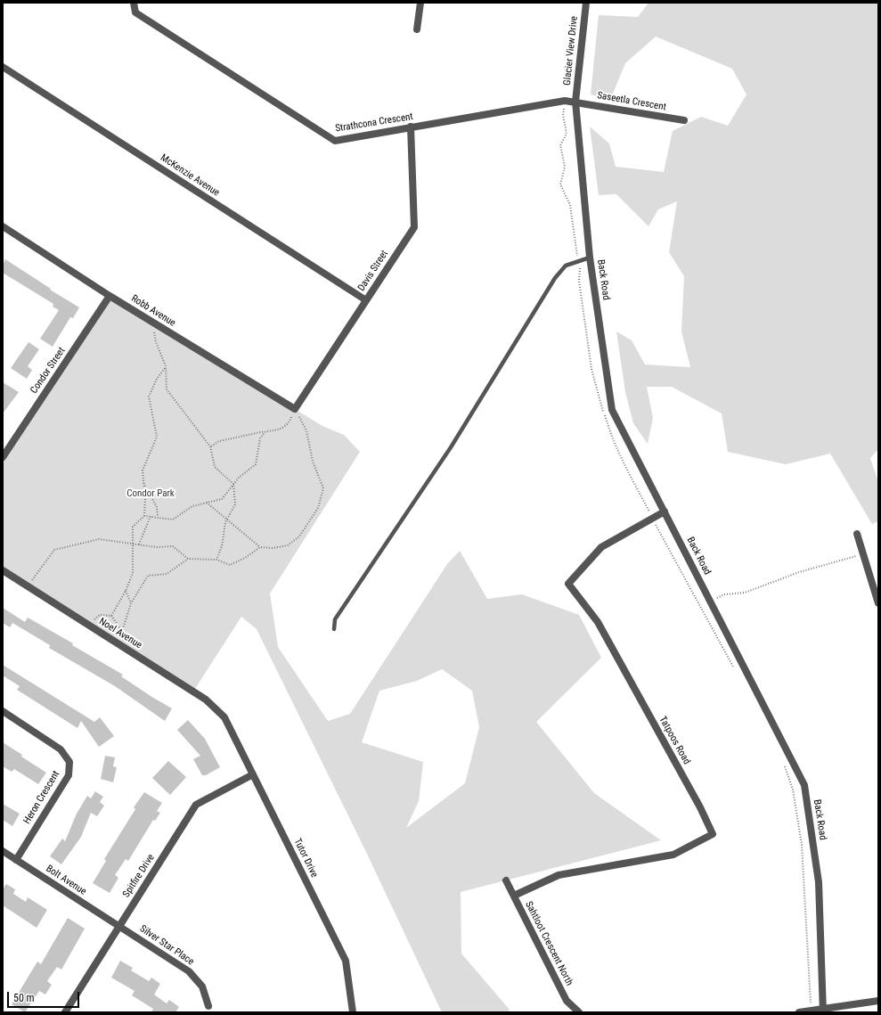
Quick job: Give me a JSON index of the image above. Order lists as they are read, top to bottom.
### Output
{
  "streets": {
    "street": [
      "Glacier View Drive",
      "Saseetla Crescent",
      "Strathcona Crescent",
      "McKenzie Avenue",
      "Davis Street",
      "Back Road",
      "Robb Avenue",
      "Condor Street",
      "Noel Avenue",
      "Tatpoos Road",
      "Heron Crescent",
      "Tutor Drive",
      "Spitfire Drive",
      "Bolt Avenue",
      "Sahtloot Crescent North",
      "Silver Star Place"
    ]
  },
  "crossings": [
    ["Glacier View Drive", "Saseetla Crescent"],
    ["Glacier View Drive", "Strathcona Crescent"],
    ["Glacier View Drive", "Back Road"],
    ["Saseetla Crescent", "Strathcona Crescent"],
    ["Saseetla Crescent", "Back Road"],
    ["Strathcona Crescent", "Davis Street"],
    ["Strathcona Crescent", "Back Road"],
    ["McKenzie Avenue", "Davis Street"],
    ["Davis Street", "Robb Avenue"],
    ["Back Road", "Tatpoos Road"],
    ["Robb Avenue", "Condor Street"],
    ["Noel Avenue", "Tutor Drive"],
    ["Tatpoos Road", "Sahtloot Crescent North"],
    ["Heron Crescent", "Bolt Avenue"],
    ["Tutor Drive", "Spitfire Drive"],
    ["Spitfire Drive", "Bolt Avenue"],
    ["Spitfire Drive", "Silver Star Place"],
    ["Bolt Avenue", "Silver Star Place"]
  ],
  "parks": ["Condor Park"],
  "scale_bar": "50 m"
}
